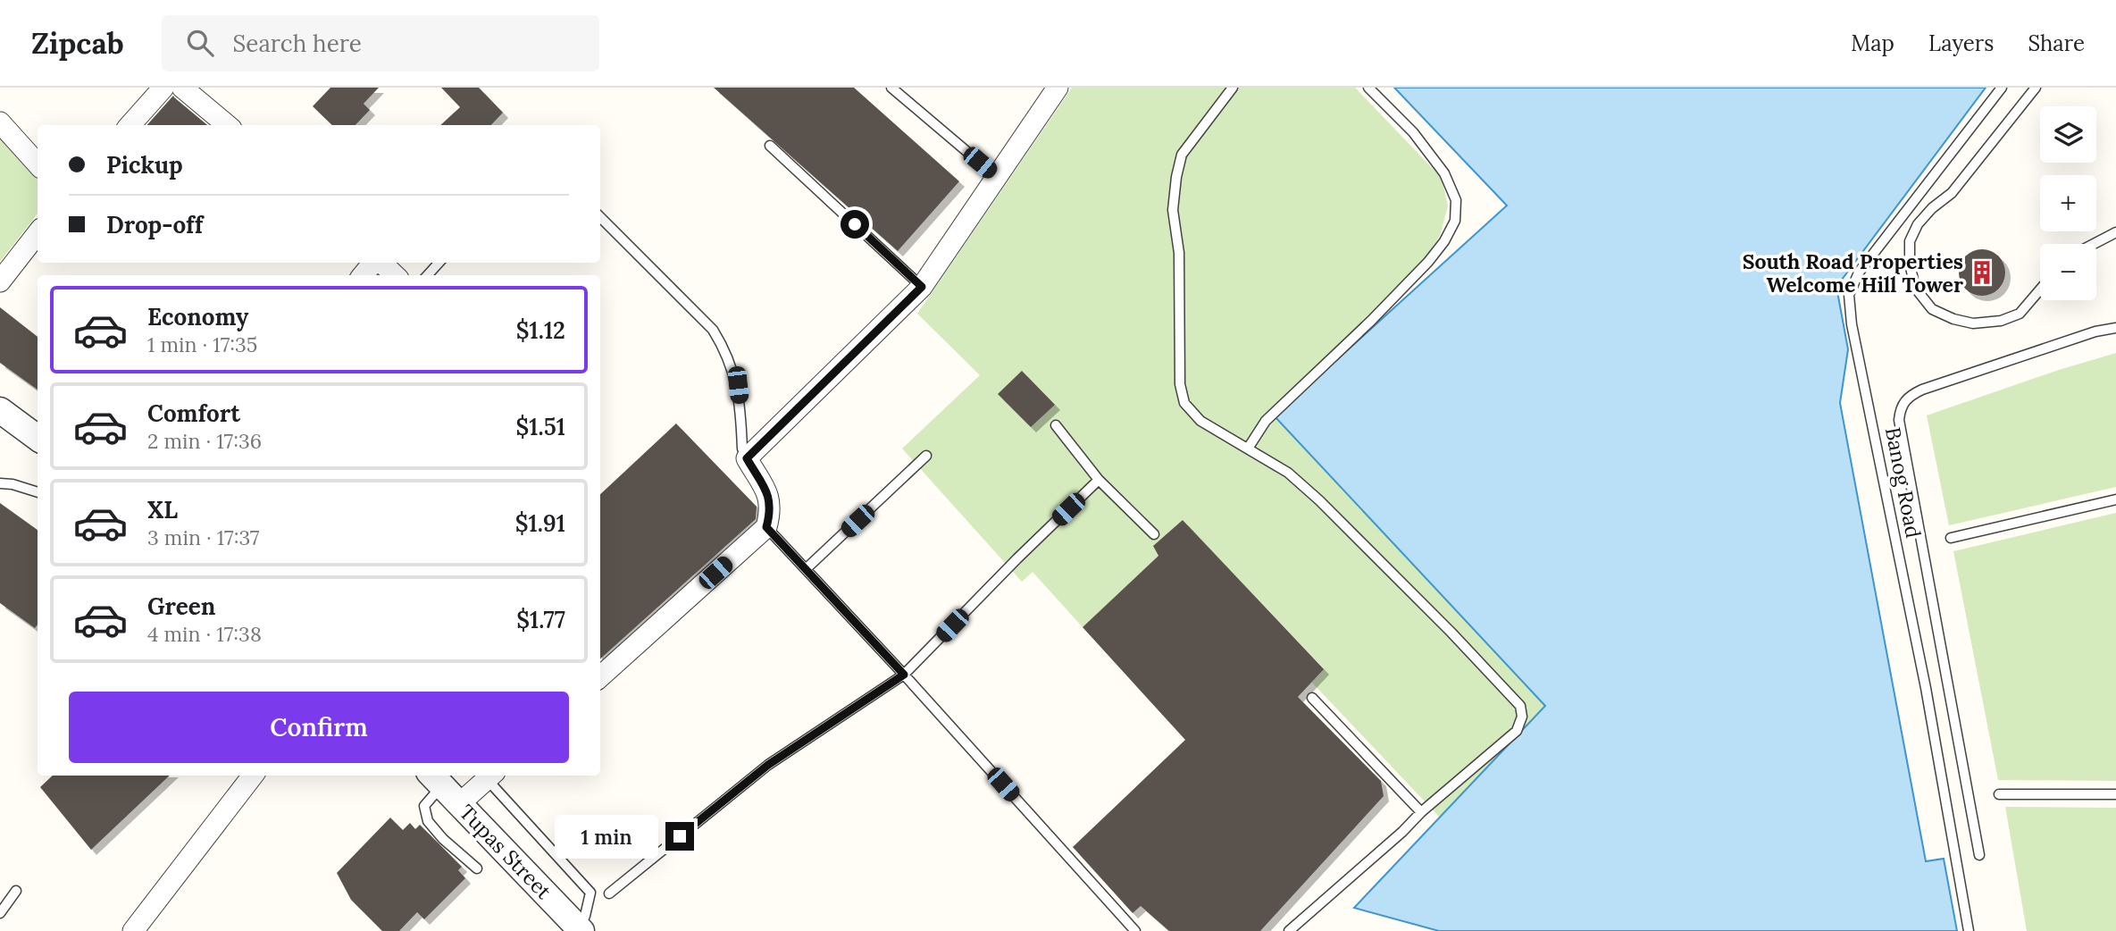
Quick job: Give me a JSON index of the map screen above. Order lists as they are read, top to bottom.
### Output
{
  "streets": {
    "street": ["Tupas Street"],
    "lane": ["Banog Road"]
  },
  "places": {
    "building": ["South Road Properties Welcome Hill Tower"]
  },
  "page": {
    "header": "Zipcab",
    "search": "Search here",
    "nav": ["Map", "Layers", "Share"],
    "map_buttons": ["+", "−"],
    "banner": ["Pickup", "Drop-off"],
    "list": [
      {
        "name": "Economy",
        "note": "1 min · 17:35",
        "value": "$1.12"
      },
      {
        "name": "Comfort",
        "note": "2 min · 17:36",
        "value": "$1.51"
      },
      {
        "name": "XL",
        "note": "3 min · 17:37",
        "value": "$1.91"
      },
      {
        "name": "Green",
        "note": "4 min · 17:38",
        "value": "$1.77"
      }
    ],
    "buttons": "Confirm",
    "bubble": "1 min"
  }
}
